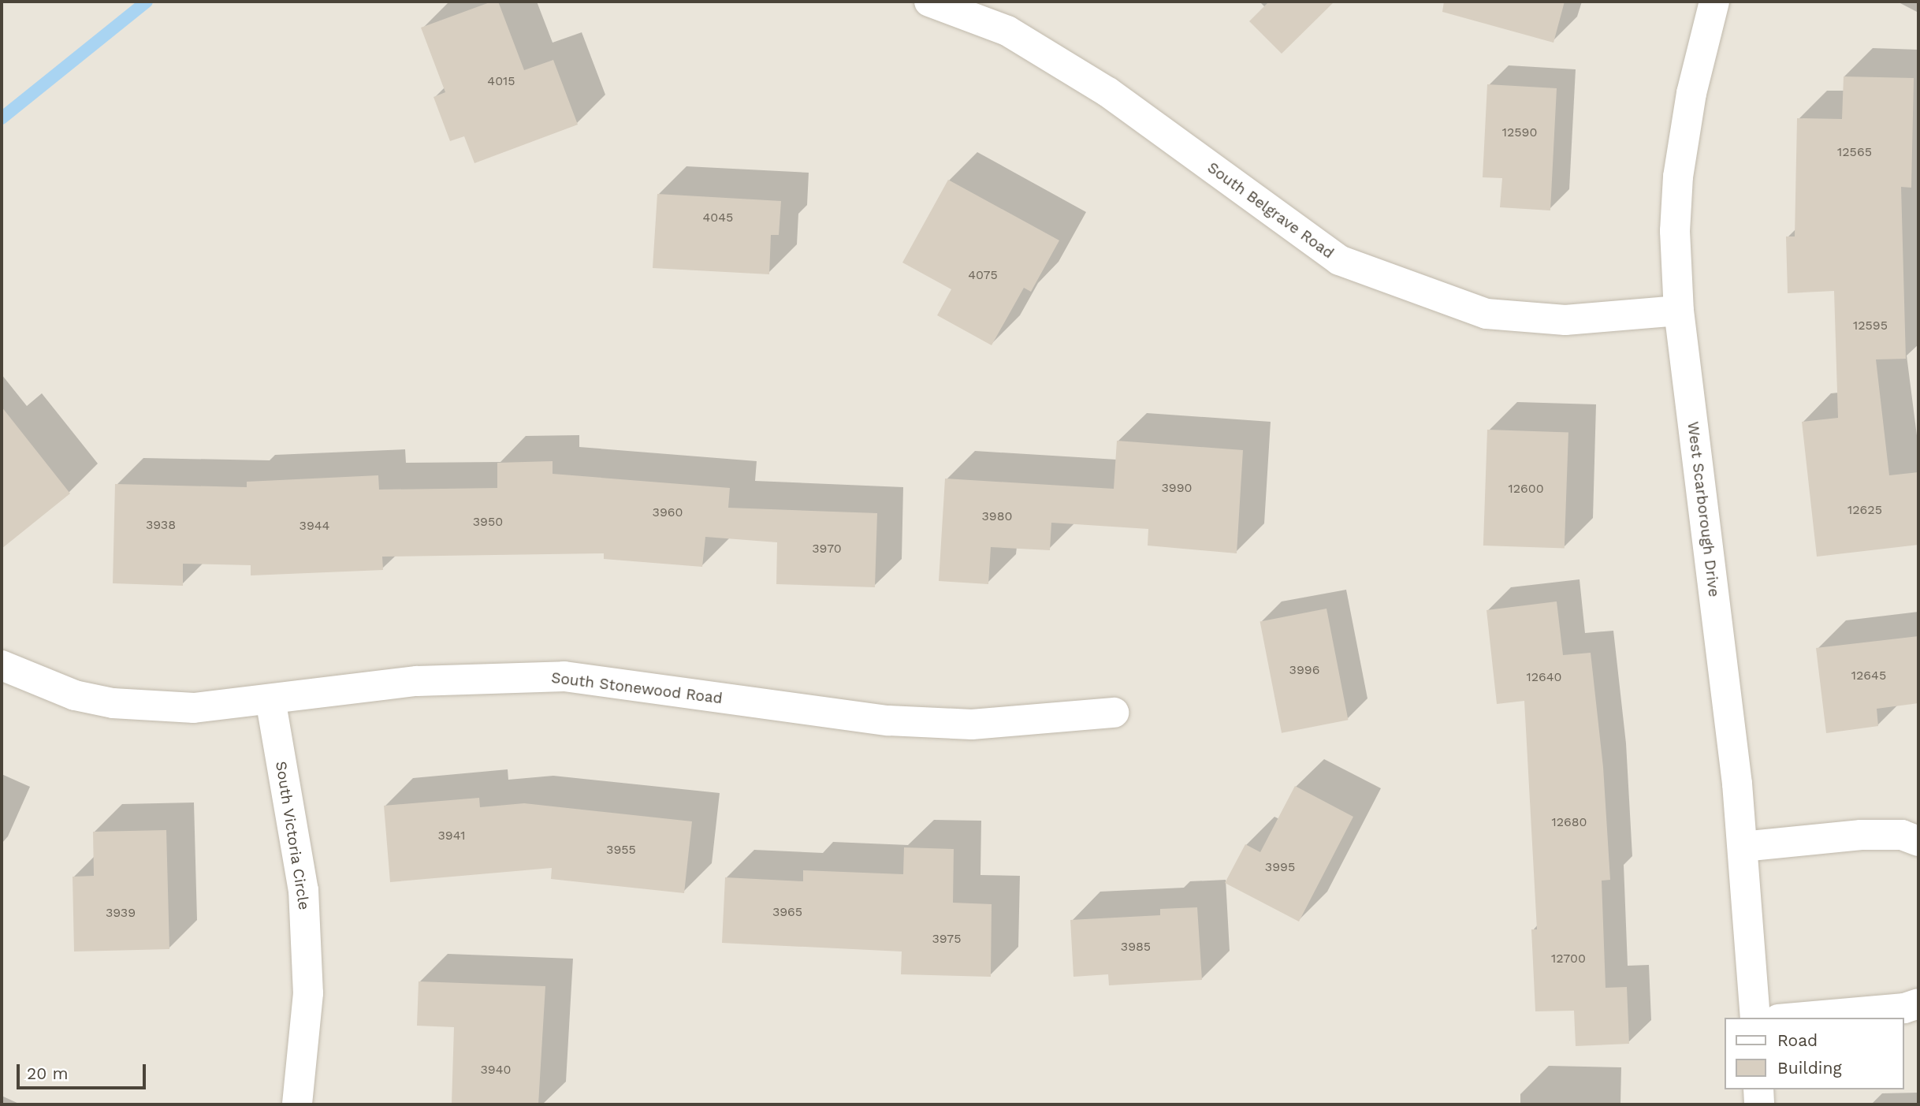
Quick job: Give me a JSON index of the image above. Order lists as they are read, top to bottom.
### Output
{
  "streets": {
    "street": [
      "South Belgrave Road",
      "West Scarborough Drive",
      "South Stonewood Road",
      "South Victoria Circle"
    ]
  },
  "crossings": [
    ["South Belgrave Road", "West Scarborough Drive"],
    ["South Stonewood Road", "South Victoria Circle"]
  ],
  "house_numbers": [
    "4015",
    "12590",
    "12565",
    "4045",
    "4075",
    "12595",
    "3990",
    "12600",
    "12625",
    "3960",
    "3980",
    "3950",
    "3938",
    "3944",
    "3970",
    "3996",
    "12645",
    "12640",
    "12680",
    "3941",
    "3955",
    "3995",
    "3965",
    "3939",
    "3975",
    "3985",
    "12700",
    "3940"
  ],
  "legend": ["Road", "Building"],
  "scale_bar": "20 m"
}
